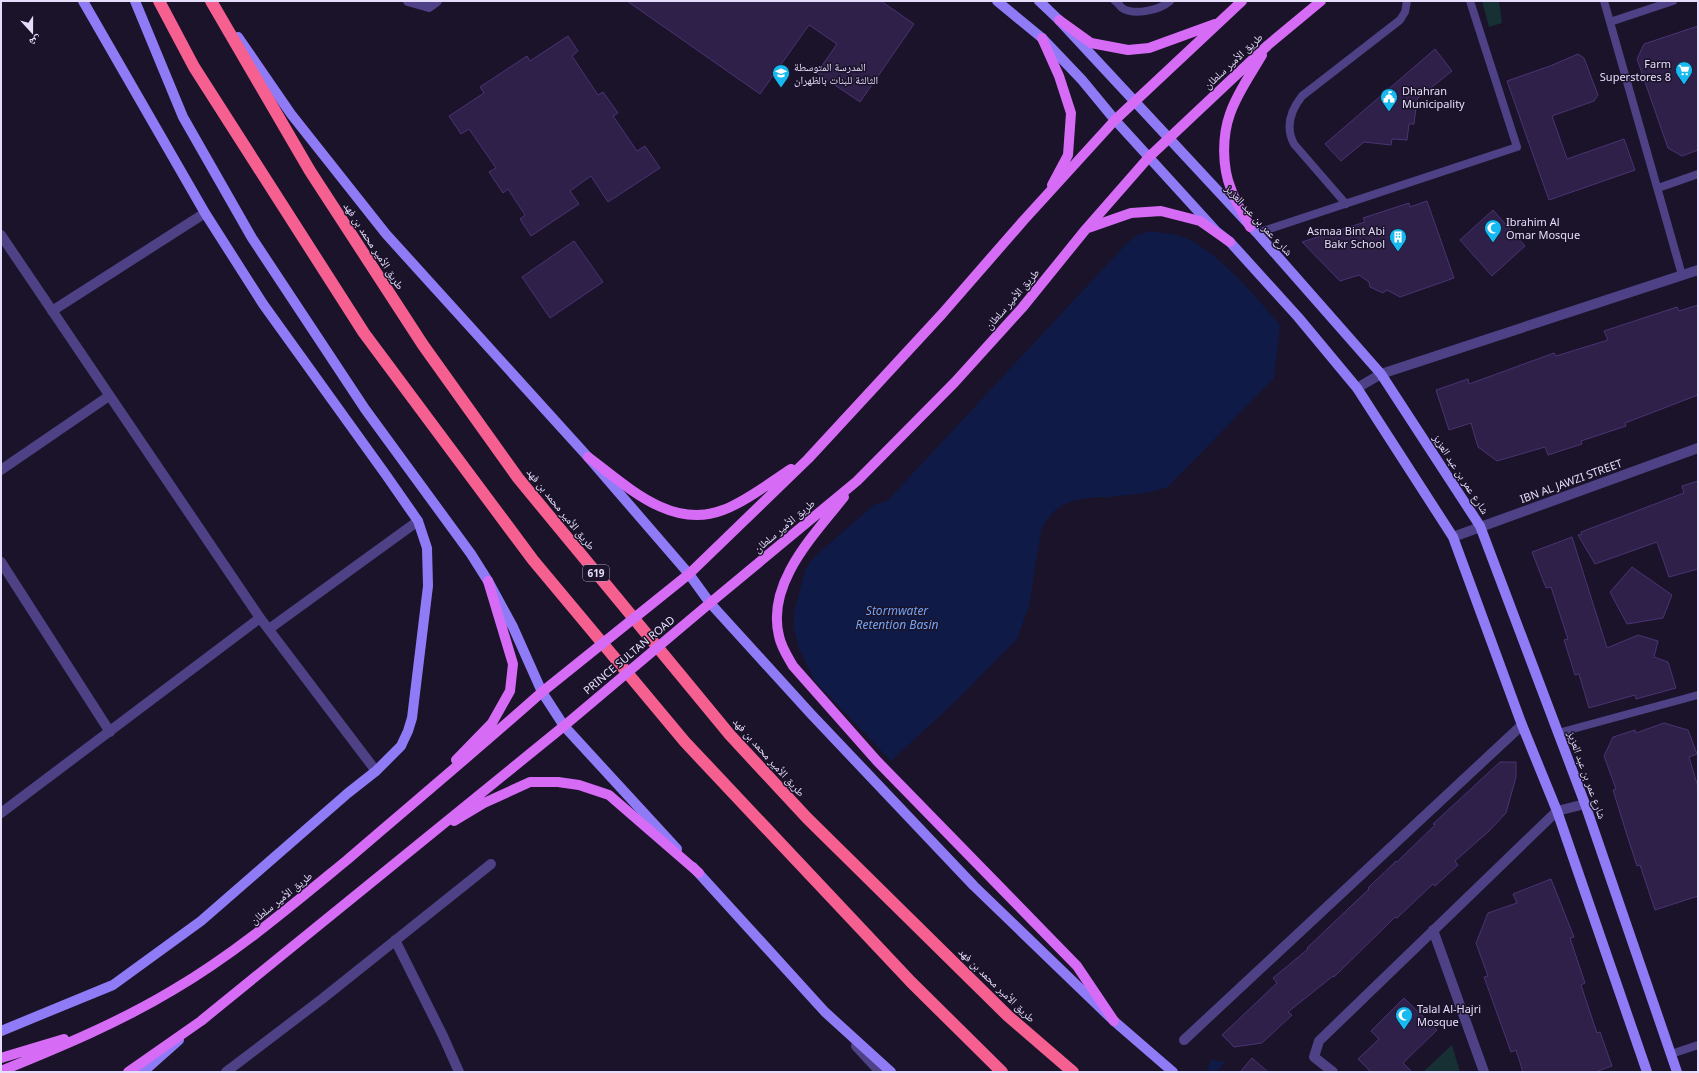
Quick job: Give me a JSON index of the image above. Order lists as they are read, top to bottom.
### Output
{
  "streets": {
    "highway": ["طريق الأمير محمد بن فهد", "619"],
    "main road": ["طريق الأمير سلطان", "PRINCE SULTAN ROAD"],
    "street": ["شارع عمر بن عبد العزيز", "IBN AL JAWZI STREET"]
  },
  "crossings": [
    ["طريق الأمير سلطان", "شارع عمر بن عبد العزيز"],
    ["طريق الأمير سلطان", "PRINCE SULTAN ROAD"],
    ["شارع عمر بن عبد العزيز", "IBN AL JAWZI STREET"]
  ],
  "water": ["Stormwater Retention Basin"],
  "places": {
    "supermarket": ["Farm Superstores 8"],
    "school or university": ["المدرسة المتوسطة الثالثة للبنات بالظهران"],
    "public building": ["Dhahran Municipality"],
    "mosque": ["Ibrahim Al Omar Mosque", "Talal Al-Hajri Mosque"],
    "building": ["Asmaa Bint Abi Bakr School"]
  },
  "north": "bottom"
}
